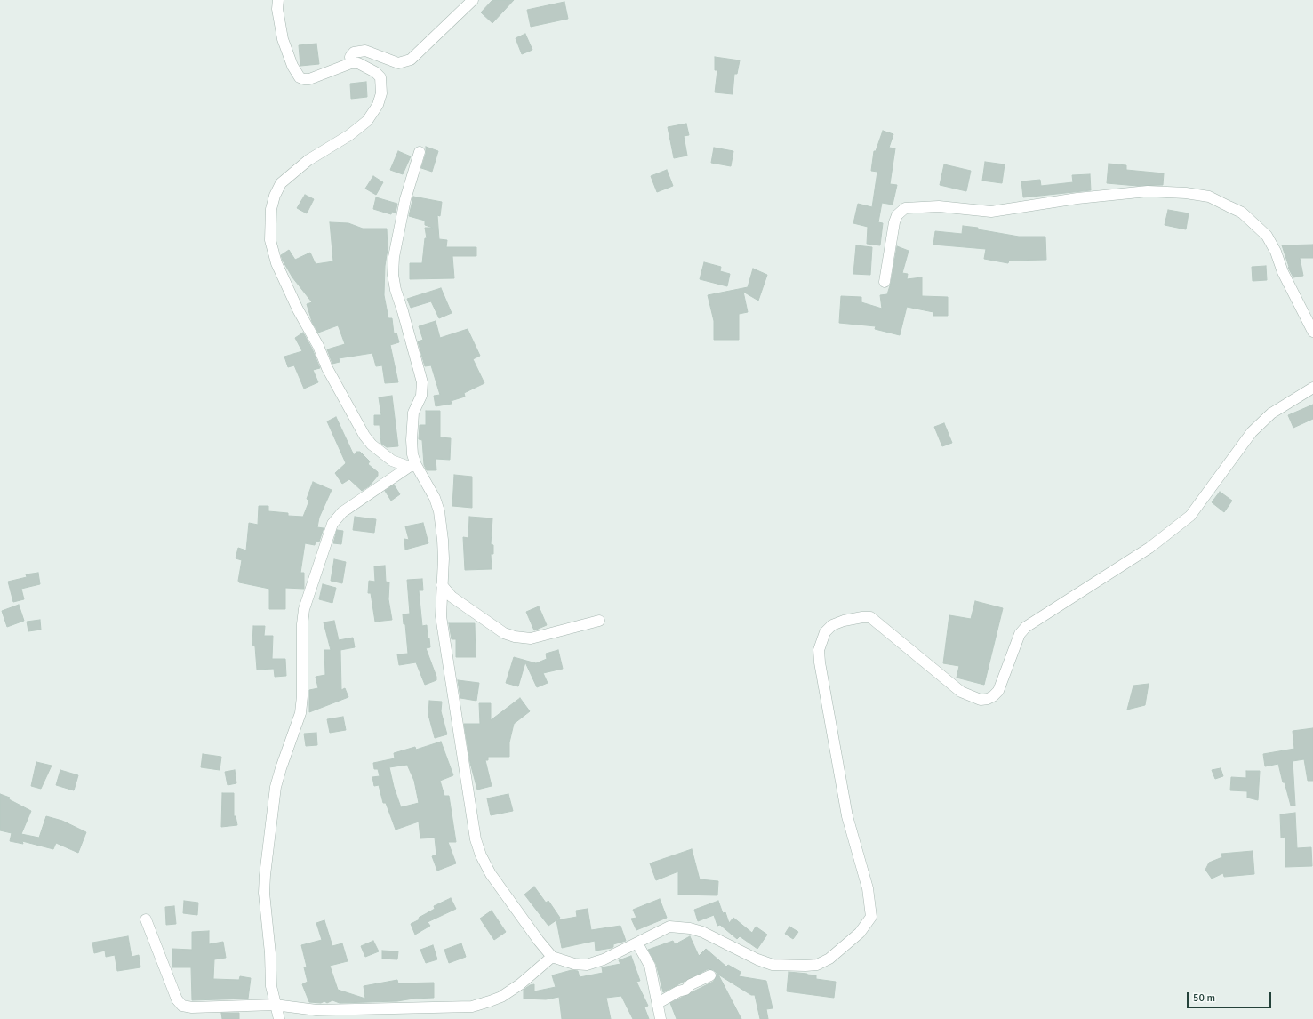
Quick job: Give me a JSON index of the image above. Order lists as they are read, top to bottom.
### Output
{
  "scale_bar": "50 m"
}
